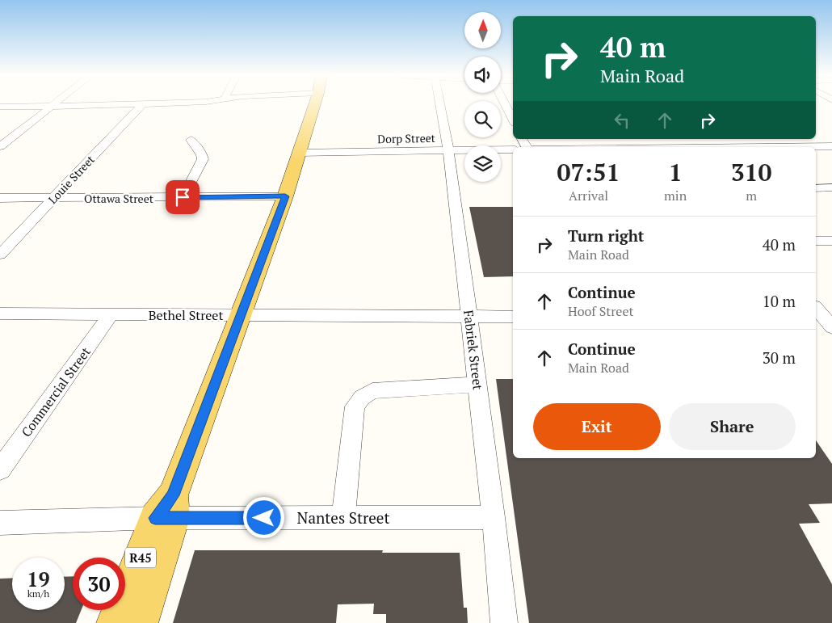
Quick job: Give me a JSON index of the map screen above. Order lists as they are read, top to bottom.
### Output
{
  "streets": {
    "main road": ["R45"],
    "street": [
      "Dorp Street",
      "Louie Street",
      "Ottawa Street",
      "Bethel Street",
      "Fabriek Street",
      "Commercial Street",
      "Nantes Street"
    ]
  },
  "crossings": [
    ["Dorp Street", "Fabriek Street"],
    ["Dorp Street", "R45"],
    ["Louie Street", "Ottawa Street"],
    ["Ottawa Street", "R45"],
    ["Bethel Street", "Fabriek Street"],
    ["Bethel Street", "Commercial Street"],
    ["Bethel Street", "R45"],
    ["Fabriek Street", "Nantes Street"],
    ["Nantes Street", "R45"]
  ],
  "north": "top",
  "page": {
    "turn": ["40 m", "Main Road"],
    "eta": [
      "07:51",
      "Arrival",
      "1",
      "min",
      "310",
      "m"
    ],
    "list": [
      {
        "name": "Turn right",
        "note": "Main Road",
        "value": "40 m"
      },
      {
        "name": "Continue",
        "note": "Hoof Street",
        "value": "10 m"
      },
      {
        "name": "Continue",
        "note": "Main Road",
        "value": "30 m"
      }
    ],
    "buttons": ["Exit", "Share"],
    "speed": "19 km/h",
    "limit": "30"
  }
}
